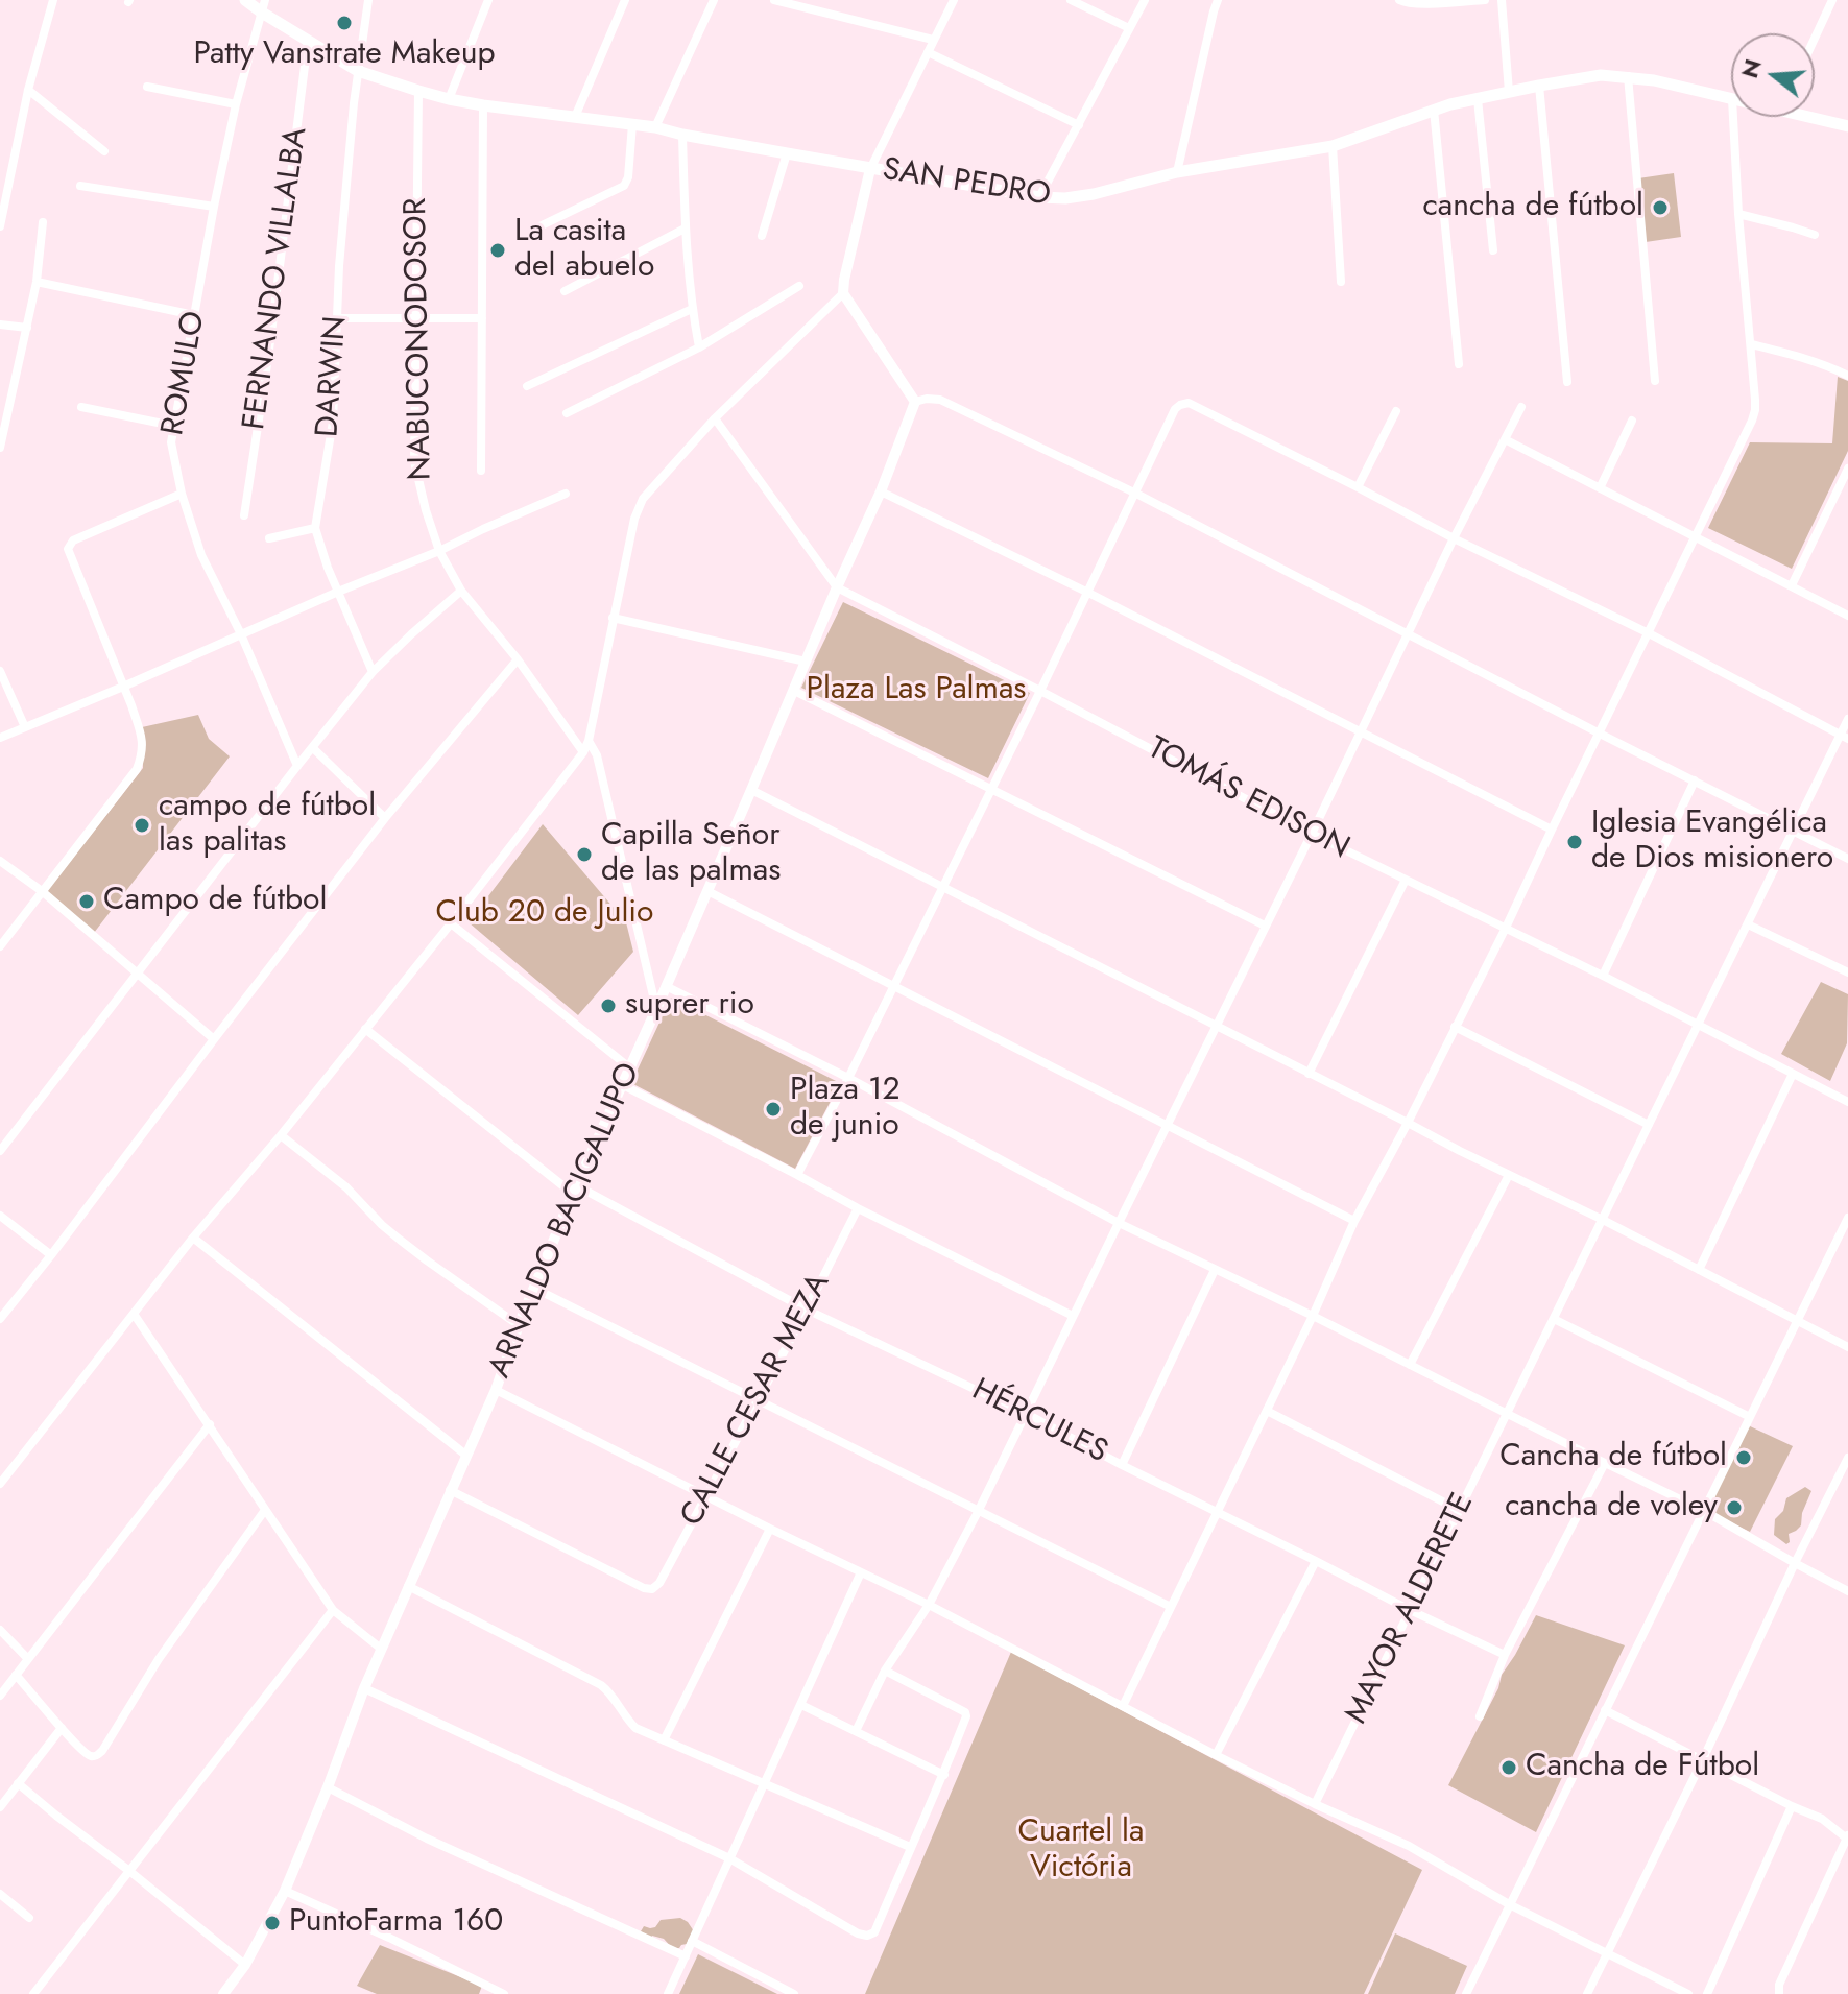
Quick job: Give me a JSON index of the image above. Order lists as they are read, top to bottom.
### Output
{
  "streets": {
    "main road": ["SAN PEDRO"],
    "street": [
      "FERNANDO VILLALBA",
      "NABUCONODOSOR",
      "ROMULO",
      "DARWIN",
      "TOMÁS EDISON",
      "ARNALDO BACIGALUPO",
      "CALLE CESAR MEZA",
      "HÉRCULES",
      "MAYOR ALDERETE"
    ]
  },
  "crossings": [
    ["SAN PEDRO", "FERNANDO VILLALBA"],
    ["SAN PEDRO", "NABUCONODOSOR"],
    ["SAN PEDRO", "ROMULO"],
    ["SAN PEDRO", "DARWIN"],
    ["TOMÁS EDISON", "ARNALDO BACIGALUPO"],
    ["TOMÁS EDISON", "MAYOR ALDERETE"],
    ["ARNALDO BACIGALUPO", "CALLE CESAR MEZA"],
    ["ARNALDO BACIGALUPO", "HÉRCULES"],
    ["CALLE CESAR MEZA", "HÉRCULES"],
    ["HÉRCULES", "MAYOR ALDERETE"]
  ],
  "parks": ["Plaza Las Palmas", "Club 20 de Julio", "Cuartel la Victória"],
  "places": [
    "Patty Vanstrate Makeup",
    "cancha de fútbol",
    "La casita del abuelo",
    "campo de fútbol las palitas",
    "Iglesia Evangélica de Dios misionero",
    "Capilla Señor de las palmas",
    "Campo de fútbol",
    "suprer rio",
    "Plaza 12 de junio",
    "Cancha de fútbol",
    "cancha de voley",
    "Cancha de Fútbol",
    "PuntoFarma 160"
  ],
  "north": "left"
}
